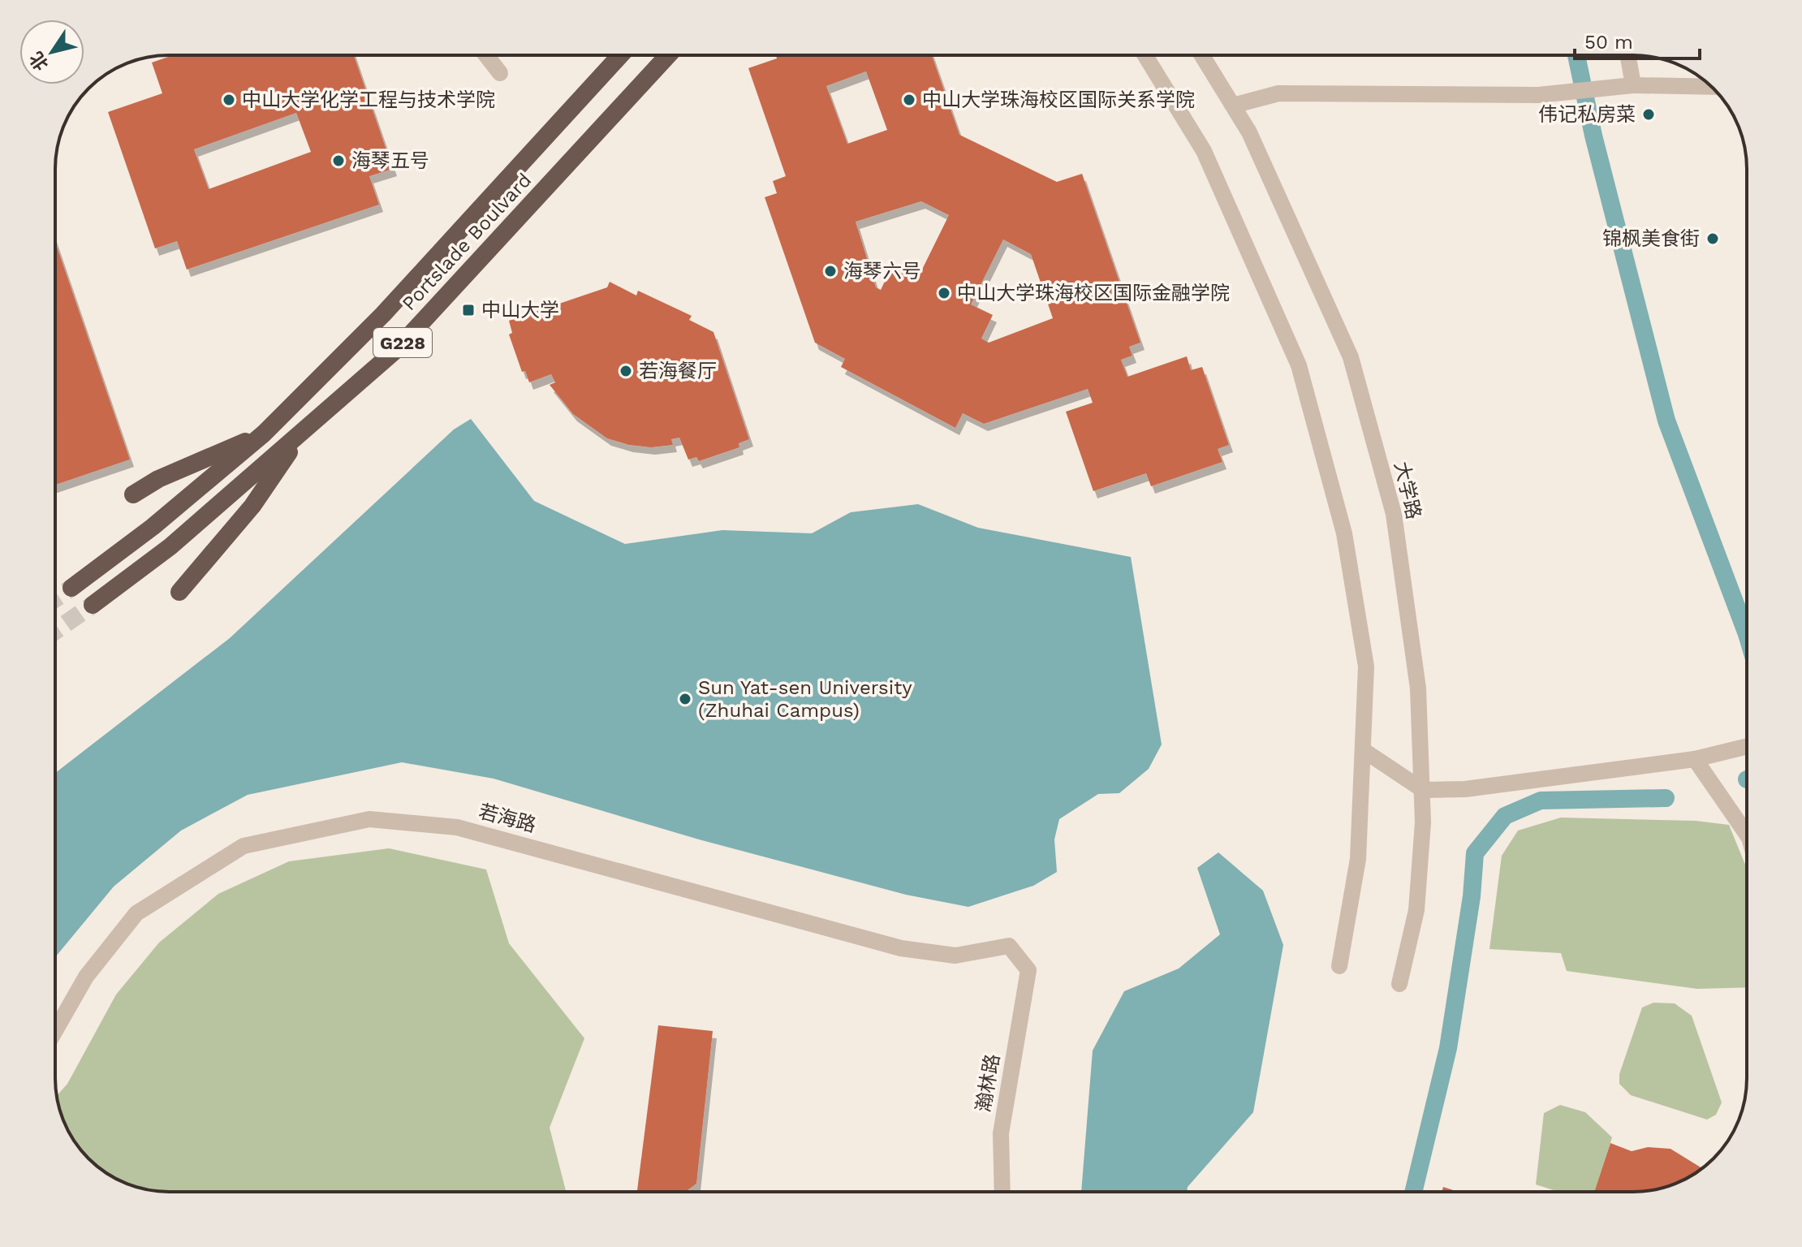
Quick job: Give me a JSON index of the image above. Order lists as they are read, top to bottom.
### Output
{
  "streets": {
    "highway": ["Portslade Boulvard", "G228"],
    "street": ["大学路", "若海路", "瀚林路"]
  },
  "crossings": [
    ["若海路", "瀚林路"]
  ],
  "places": {
    "other": [
      "中山大学化学工程与技术学院",
      "中山大学珠海校区国际关系学院",
      "伟记私房菜",
      "海琴五号",
      "锦枫美食街",
      "海琴六号",
      "中山大学珠海校区国际金融学院",
      "若海餐厅",
      "Sun Yat-sen University (Zhuhai Campus)"
    ],
    "transit": ["中山大学"]
  },
  "scale_bar": "50 m",
  "north": "bottom left"
}
